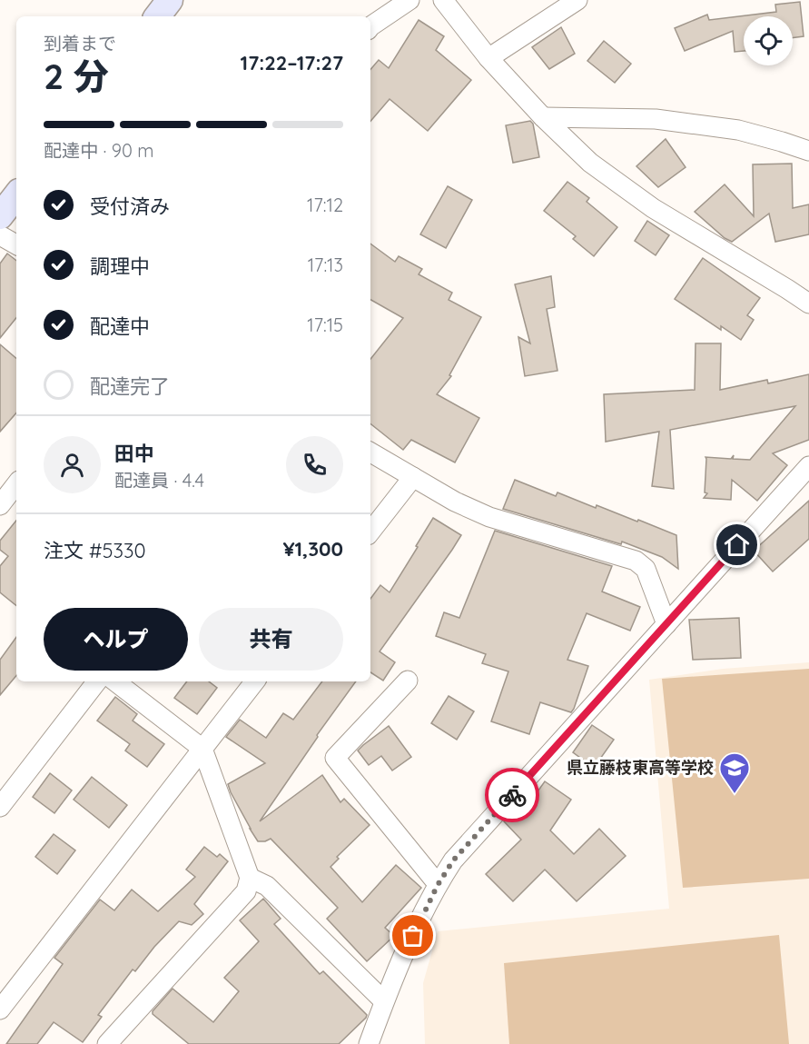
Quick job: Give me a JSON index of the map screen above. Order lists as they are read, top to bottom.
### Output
{
  "places": {
    "school or university": ["県立藤枝東高等学校"]
  },
  "page": {
    "heading": ["2 分", "到着まで", "17:22–17:27"],
    "panel": [
      "田中",
      "配達員 · 4.4",
      "注文 #5330",
      "¥1,300"
    ],
    "bar": "配達中 · 90 m",
    "list": [
      ["受付済み", "17:12"],
      ["調理中", "17:13"],
      ["配達中", "17:15"],
      "配達完了"
    ],
    "buttons": ["ヘルプ", "共有"]
  }
}
